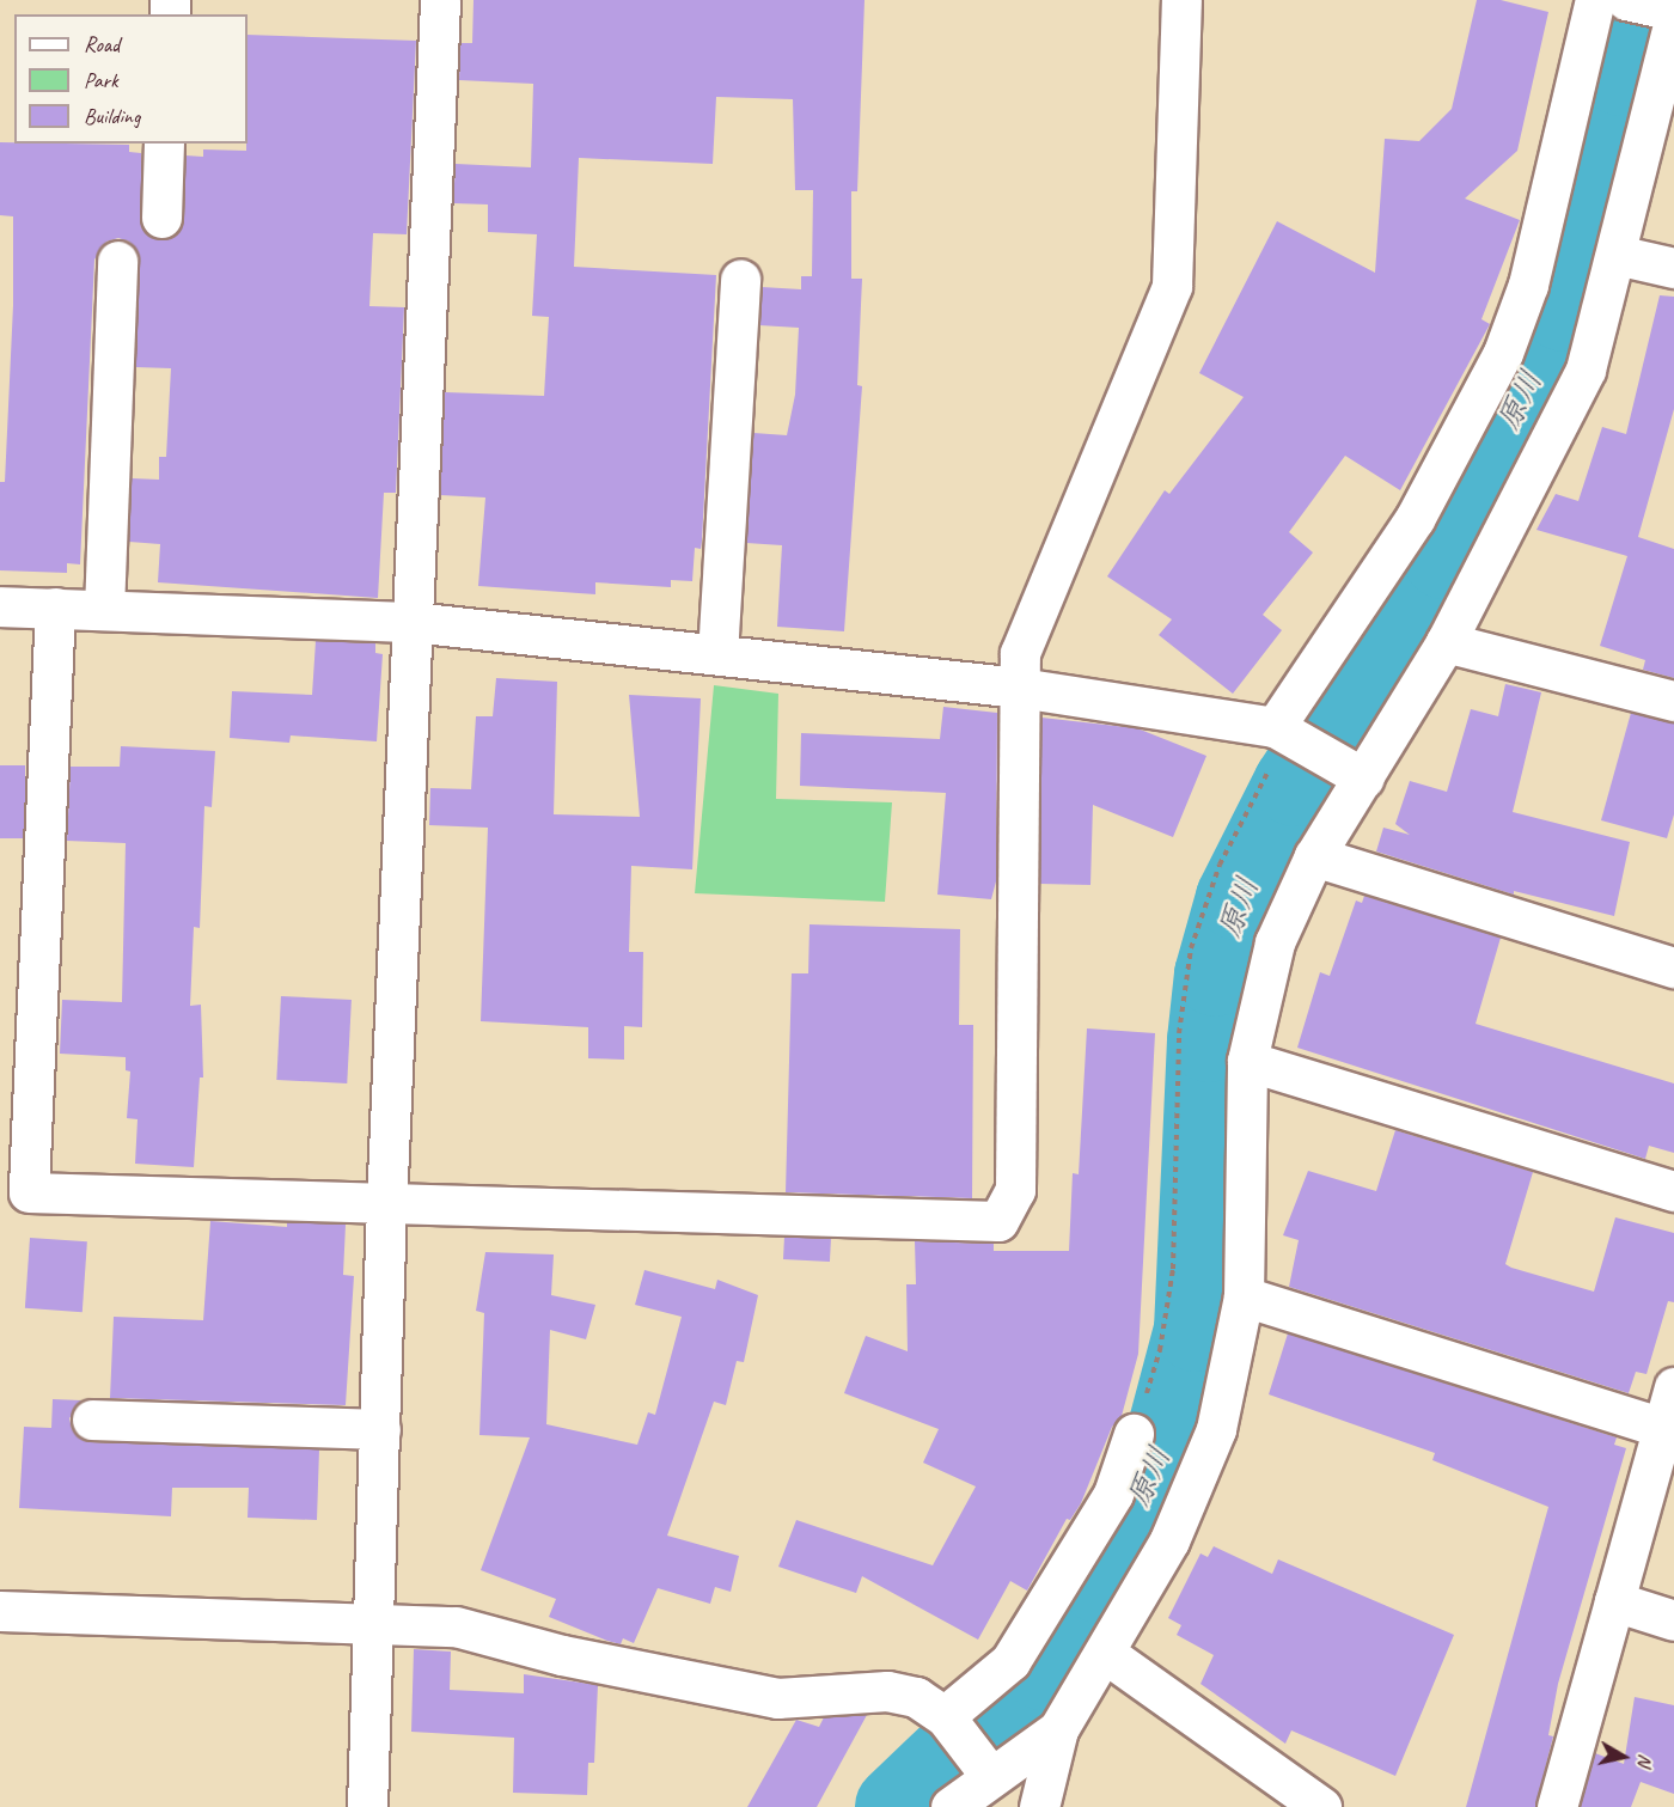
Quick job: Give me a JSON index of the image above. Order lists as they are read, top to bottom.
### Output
{
  "water": ["原川"],
  "legend": ["Road", "Park", "Building"],
  "north": "right"
}
